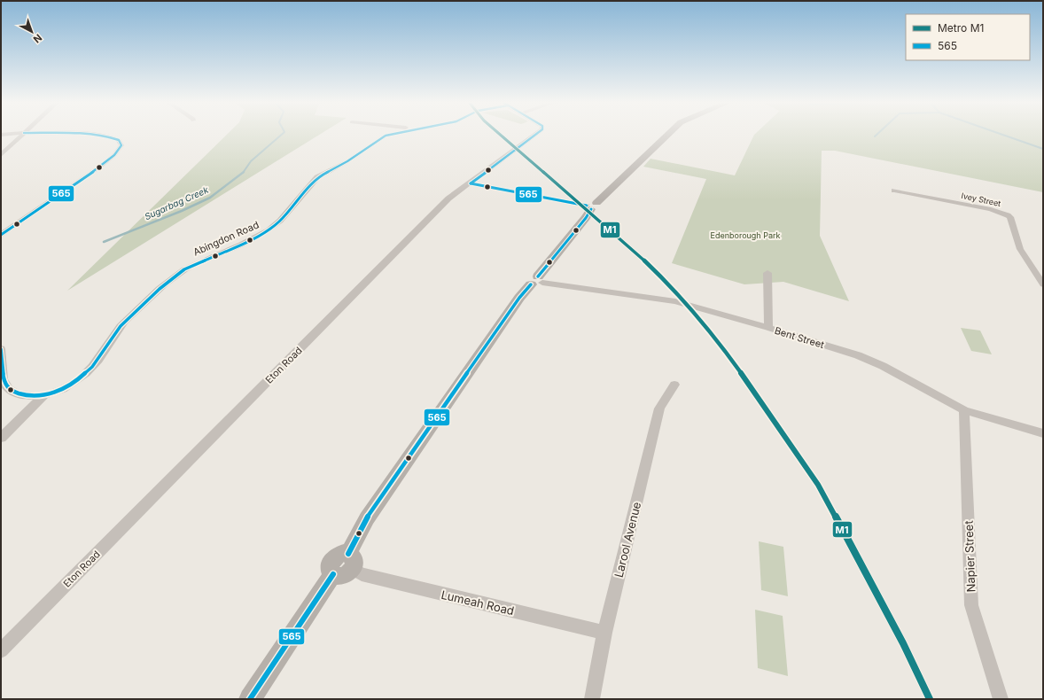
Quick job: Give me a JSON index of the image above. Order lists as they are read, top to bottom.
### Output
{
  "streets": {
    "street": [
      "Ivey Street",
      "Abingdon Road",
      "Bent Street",
      "Eton Road",
      "Larool Avenue",
      "Napier Street",
      "Lumeah Road"
    ]
  },
  "crossings": [
    ["Bent Street", "Napier Street"],
    ["Larool Avenue", "Lumeah Road"]
  ],
  "water": ["Sugarbag Creek"],
  "parks": ["Edenborough Park"],
  "lines": ["metro line M1", "transit line 565"],
  "legend": ["Metro M1", "565"],
  "north": "bottom right"
}
